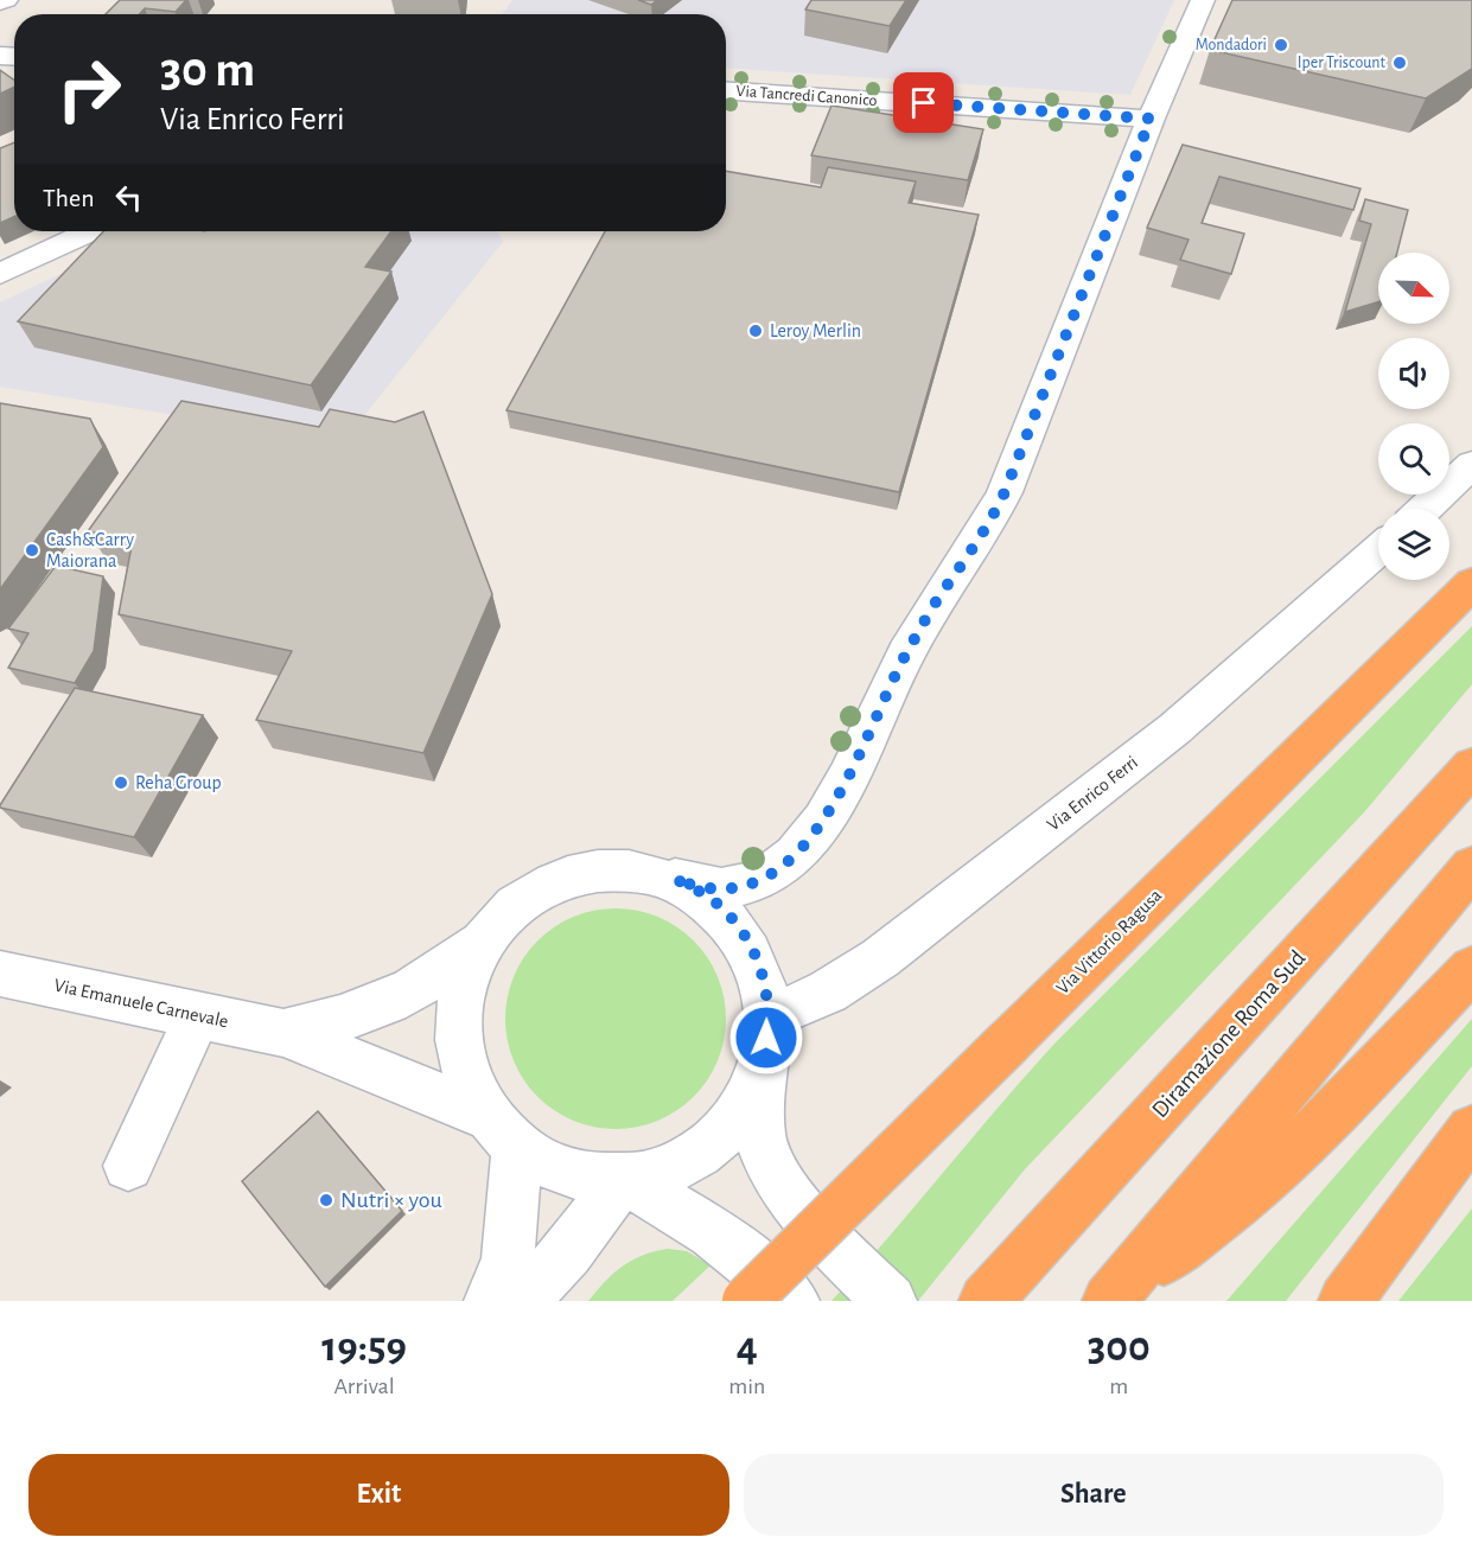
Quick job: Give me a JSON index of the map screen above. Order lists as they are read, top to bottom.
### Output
{
  "streets": {
    "highway": ["Via Vittorio Ragusa", "Diramazione Roma Sud"],
    "street": ["Via Tancredi Canonico", "Via Enrico Ferri", "Via Emanuele Carnevale"]
  },
  "places": [
    "Mondadori",
    "Iper Triscount",
    "Leroy Merlin",
    "Cash&Carry Maiorana",
    "Reha Group",
    "Nutri × you"
  ],
  "north": "bottom right",
  "page": {
    "turn": ["30 m", "Via Enrico Ferri"],
    "then": "Then",
    "eta": [
      "19:59",
      "Arrival",
      "4",
      "min",
      "300",
      "m"
    ],
    "buttons": ["Exit", "Share"]
  }
}
